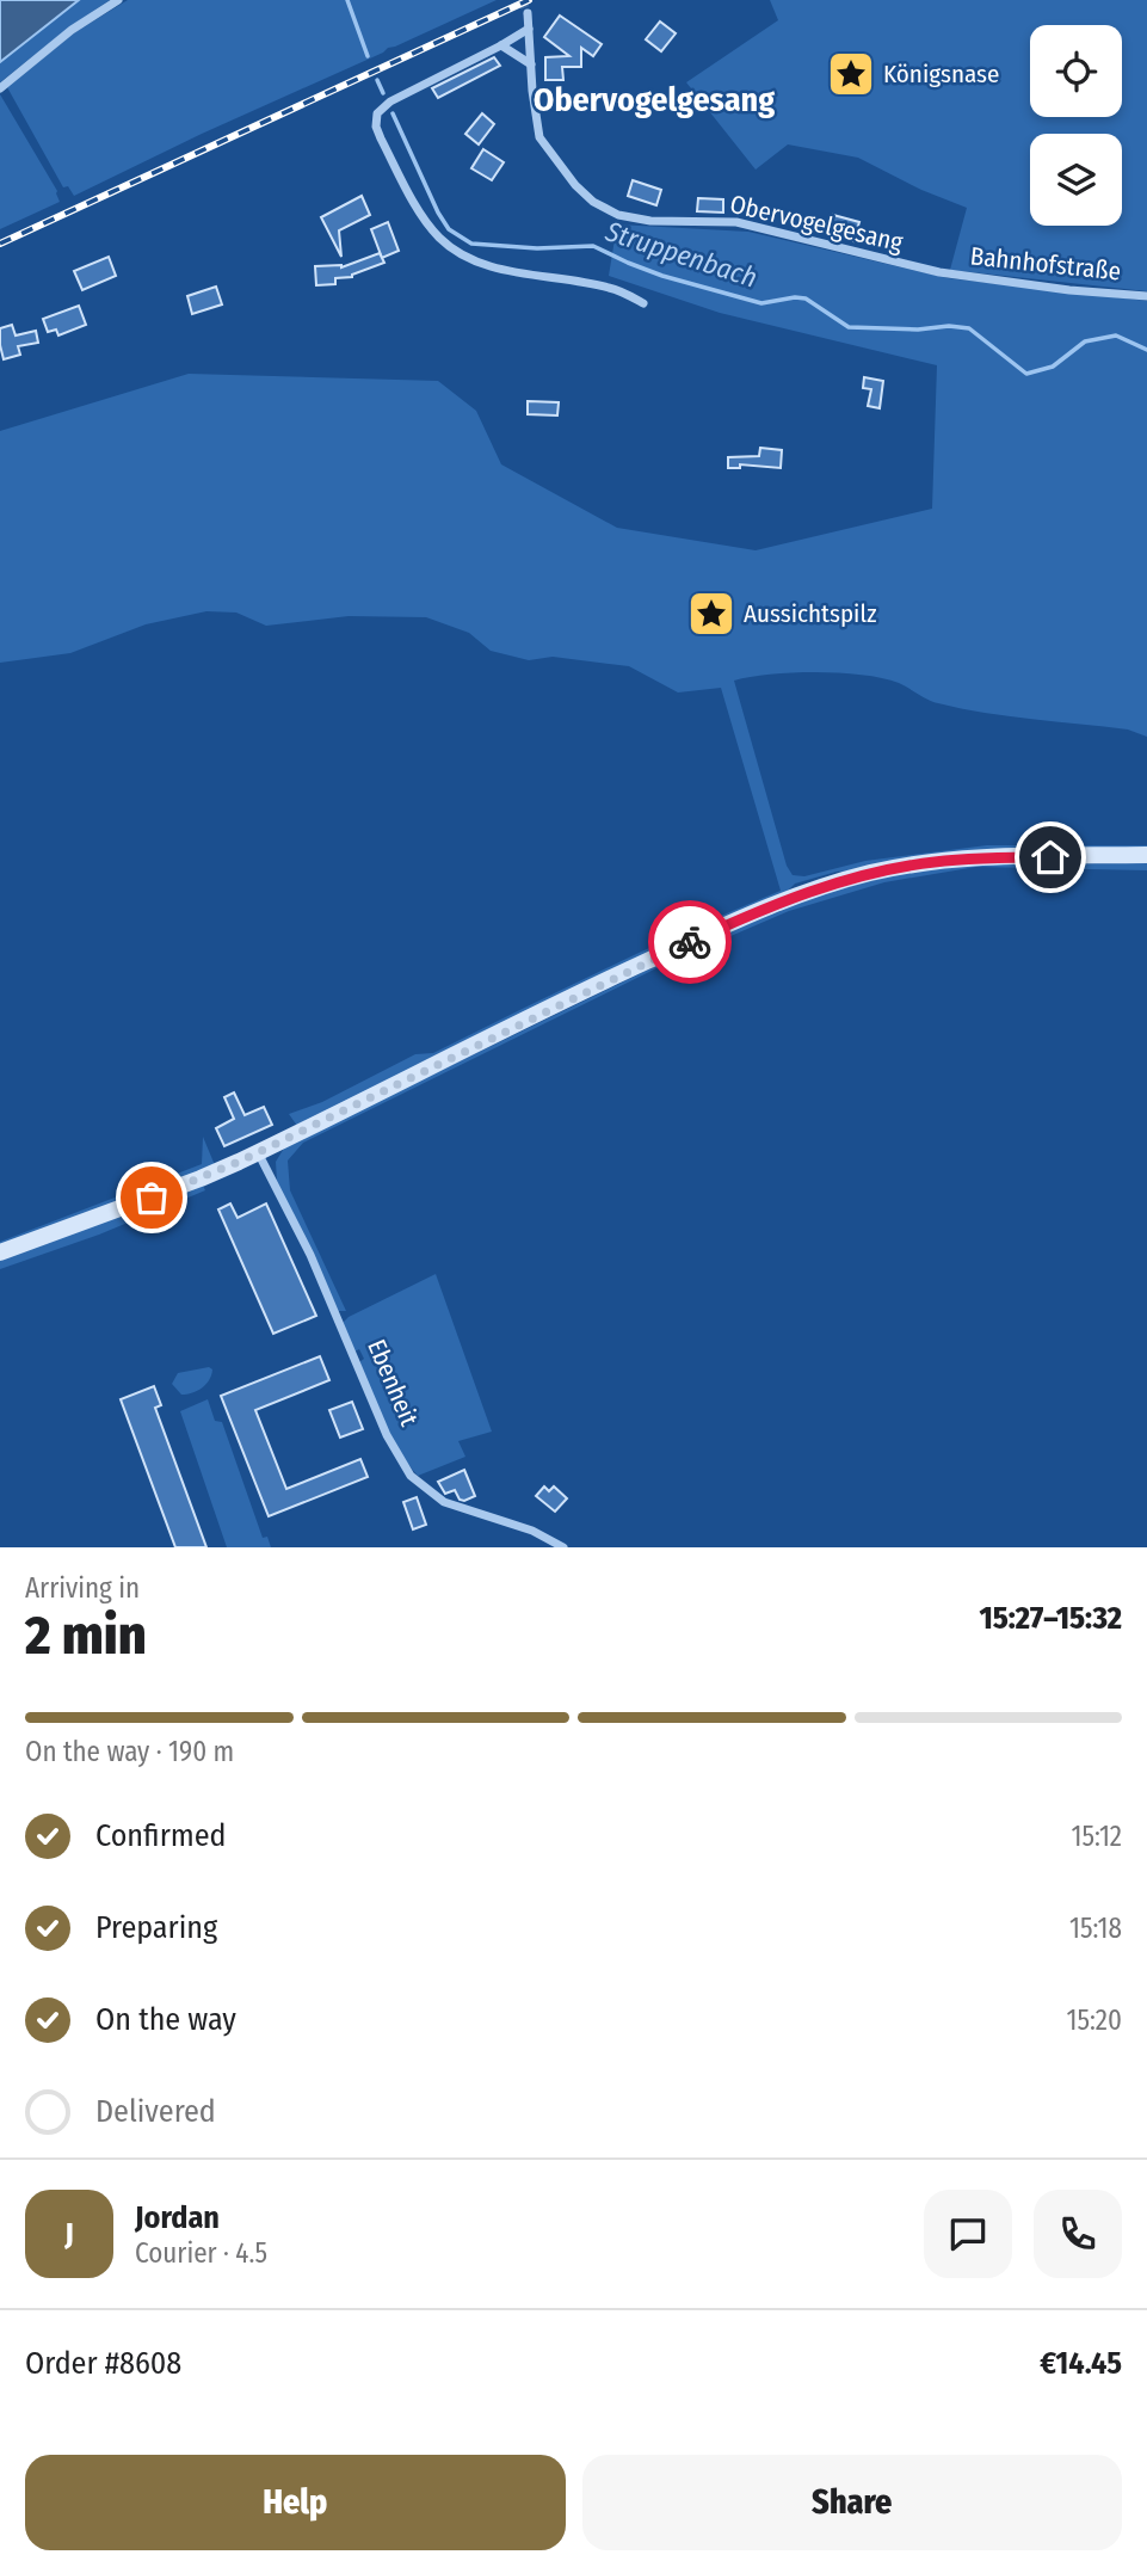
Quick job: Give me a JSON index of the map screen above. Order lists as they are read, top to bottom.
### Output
{
  "streets": {
    "street": ["Obervogelgesang", "Bahnhofstraße", "Ebenheit"]
  },
  "crossings": [
    ["Obervogelgesang", "Bahnhofstraße"]
  ],
  "districts": ["Obervogelgesang"],
  "water": ["Struppenbach"],
  "places": {
    "place": ["Königsnase", "Aussichtspilz"]
  },
  "page": {
    "heading": ["2 min", "Arriving in", "15:27–15:32"],
    "panel": [
      "Jordan",
      "Courier · 4.5",
      "Order #8608",
      "€14.45"
    ],
    "bar": "On the way · 190 m",
    "list": [
      ["Confirmed", "15:12"],
      ["Preparing", "15:18"],
      ["On the way", "15:20"],
      "Delivered"
    ],
    "round": "J",
    "buttons": ["Help", "Share"]
  }
}
